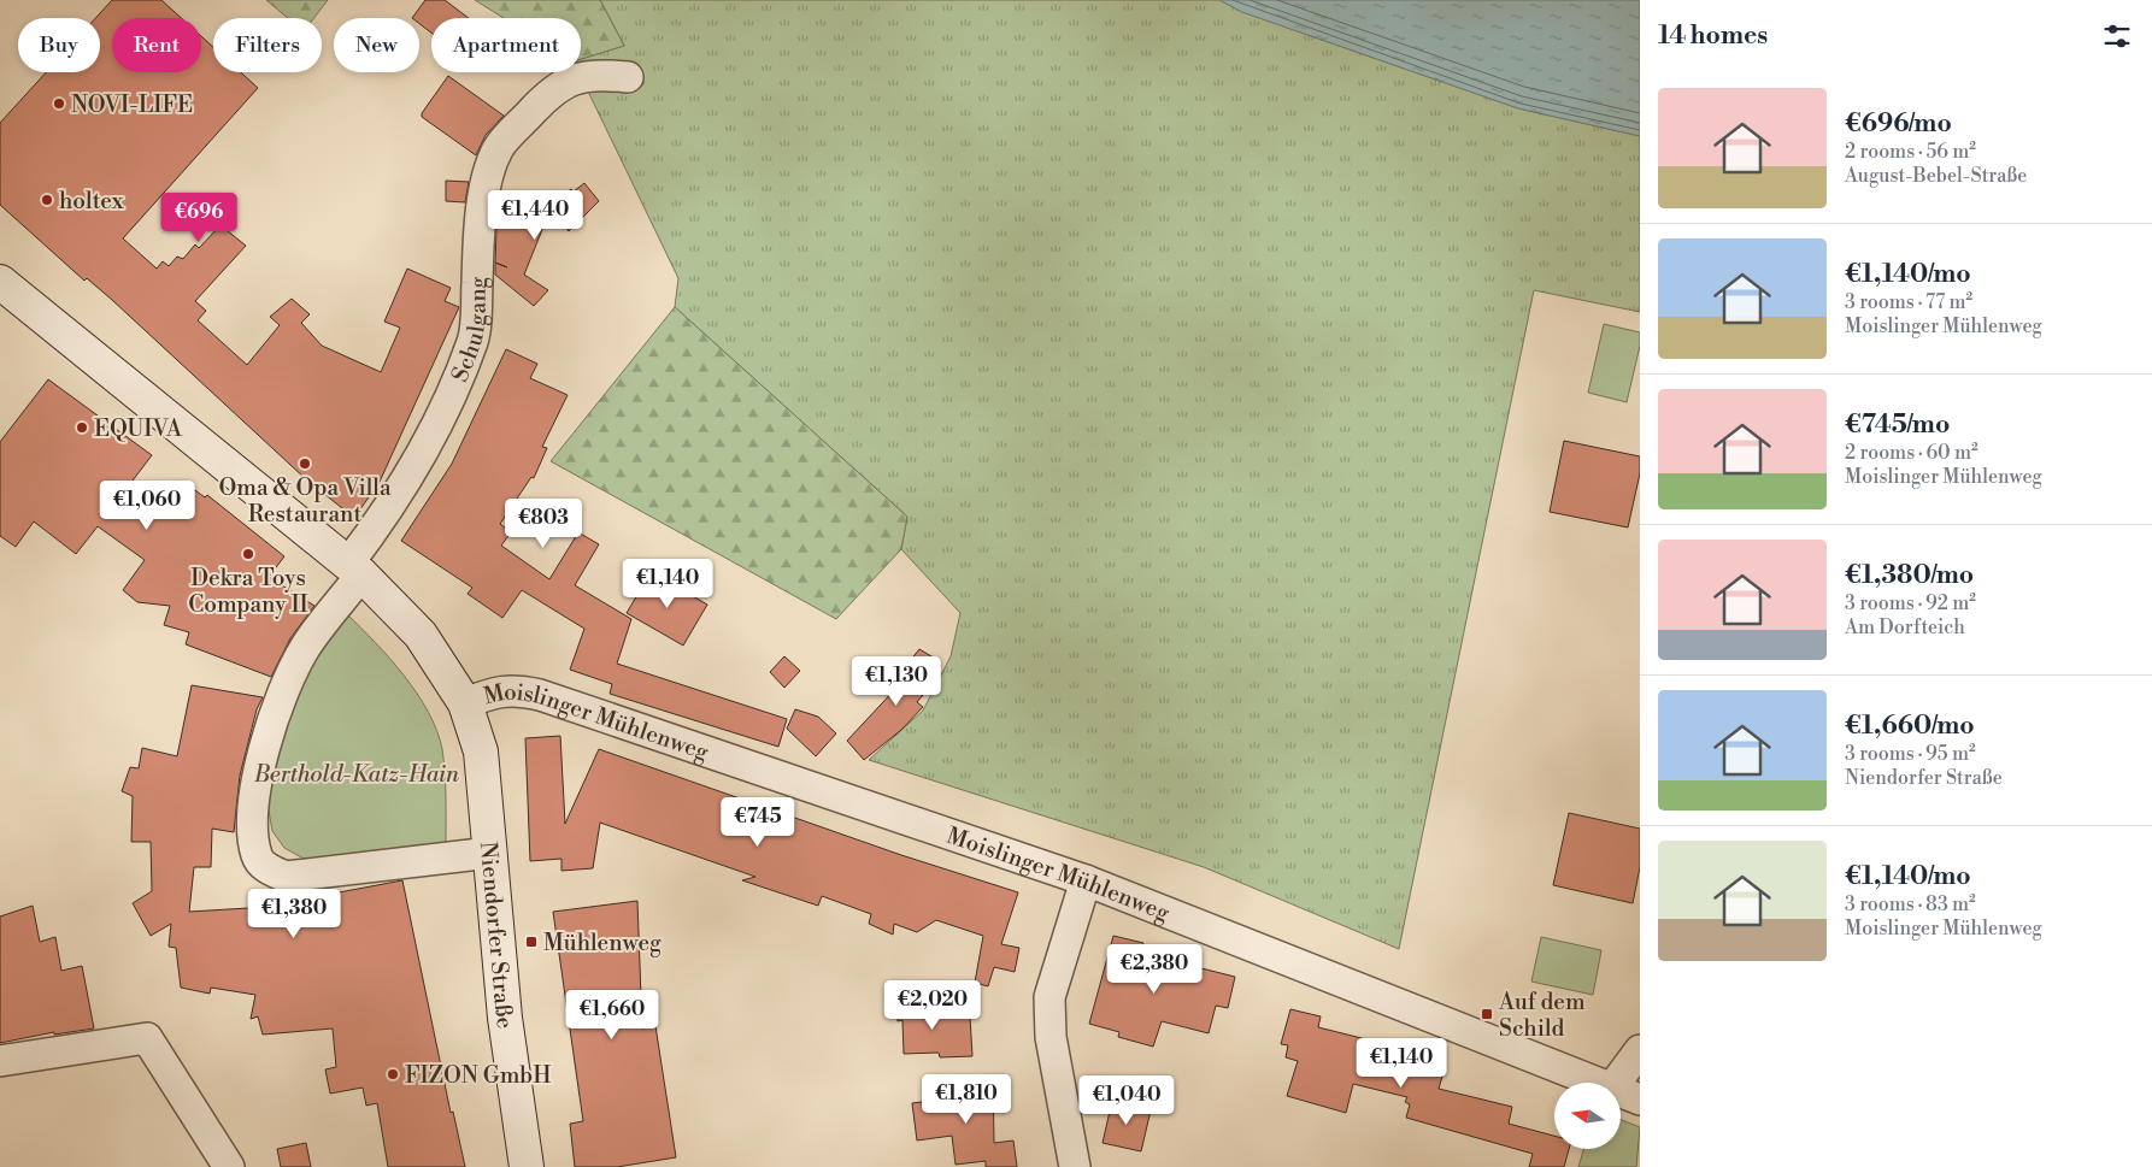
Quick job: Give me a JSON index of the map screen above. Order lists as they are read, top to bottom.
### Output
{
  "streets": {
    "main road": ["Niendorfer Straße"],
    "street": ["Schulgang", "Moislinger Mühlenweg"]
  },
  "crossings": [
    ["Schulgang", "Niendorfer Straße"],
    ["Moislinger Mühlenweg", "Niendorfer Straße"]
  ],
  "parks": ["Berthold-Katz-Hain"],
  "places": {
    "other": [
      "NOVI-LIFE",
      "holtex",
      "EQUIVA",
      "Oma & Opa Villa Restaurant",
      "Dekra Toys Company II",
      "FIZON GmbH"
    ],
    "transit": ["Mühlenweg", "Auf dem Schild"]
  },
  "north": "left",
  "page": {
    "heading": "14 homes",
    "chip": [
      "Buy",
      "Rent",
      "Filters",
      "New",
      "Apartment"
    ],
    "list": [
      {
        "name": "€696/mo",
        "note": "2 rooms · 56 m² · August-Bebel-Straße"
      },
      {
        "name": "€1,140/mo",
        "note": "3 rooms · 77 m² · Moislinger Mühlenweg"
      },
      {
        "name": "€745/mo",
        "note": "2 rooms · 60 m² · Moislinger Mühlenweg"
      },
      {
        "name": "€1,380/mo",
        "note": "3 rooms · 92 m² · Am Dorfteich"
      },
      {
        "name": "€1,660/mo",
        "note": "3 rooms · 95 m² · Niendorfer Straße"
      },
      {
        "name": "€1,140/mo",
        "note": "3 rooms · 83 m² · Moislinger Mühlenweg"
      }
    ],
    "price": [
      "€1,440",
      "€696",
      "€1,060",
      "€803",
      "€1,140",
      "€1,130",
      "€745",
      "€1,380",
      "€2,380",
      "€2,020",
      "€1,660",
      "€1,140",
      "€1,810",
      "€1,040"
    ]
  }
}
